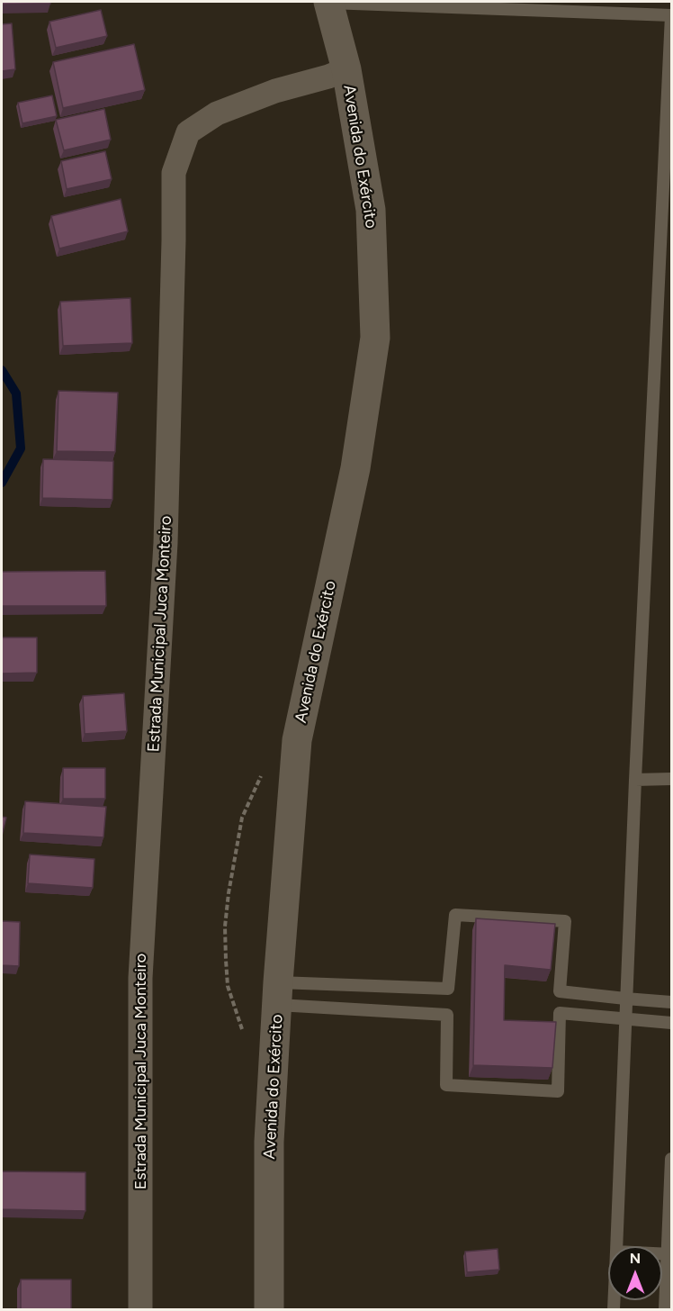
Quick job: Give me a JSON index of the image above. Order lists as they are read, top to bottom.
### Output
{
  "streets": {
    "street": ["Avenida do Exército", "Estrada Municipal Juca Monteiro"]
  },
  "crossings": [
    ["Avenida do Exército", "Estrada Municipal Juca Monteiro"]
  ],
  "north": "top"
}
